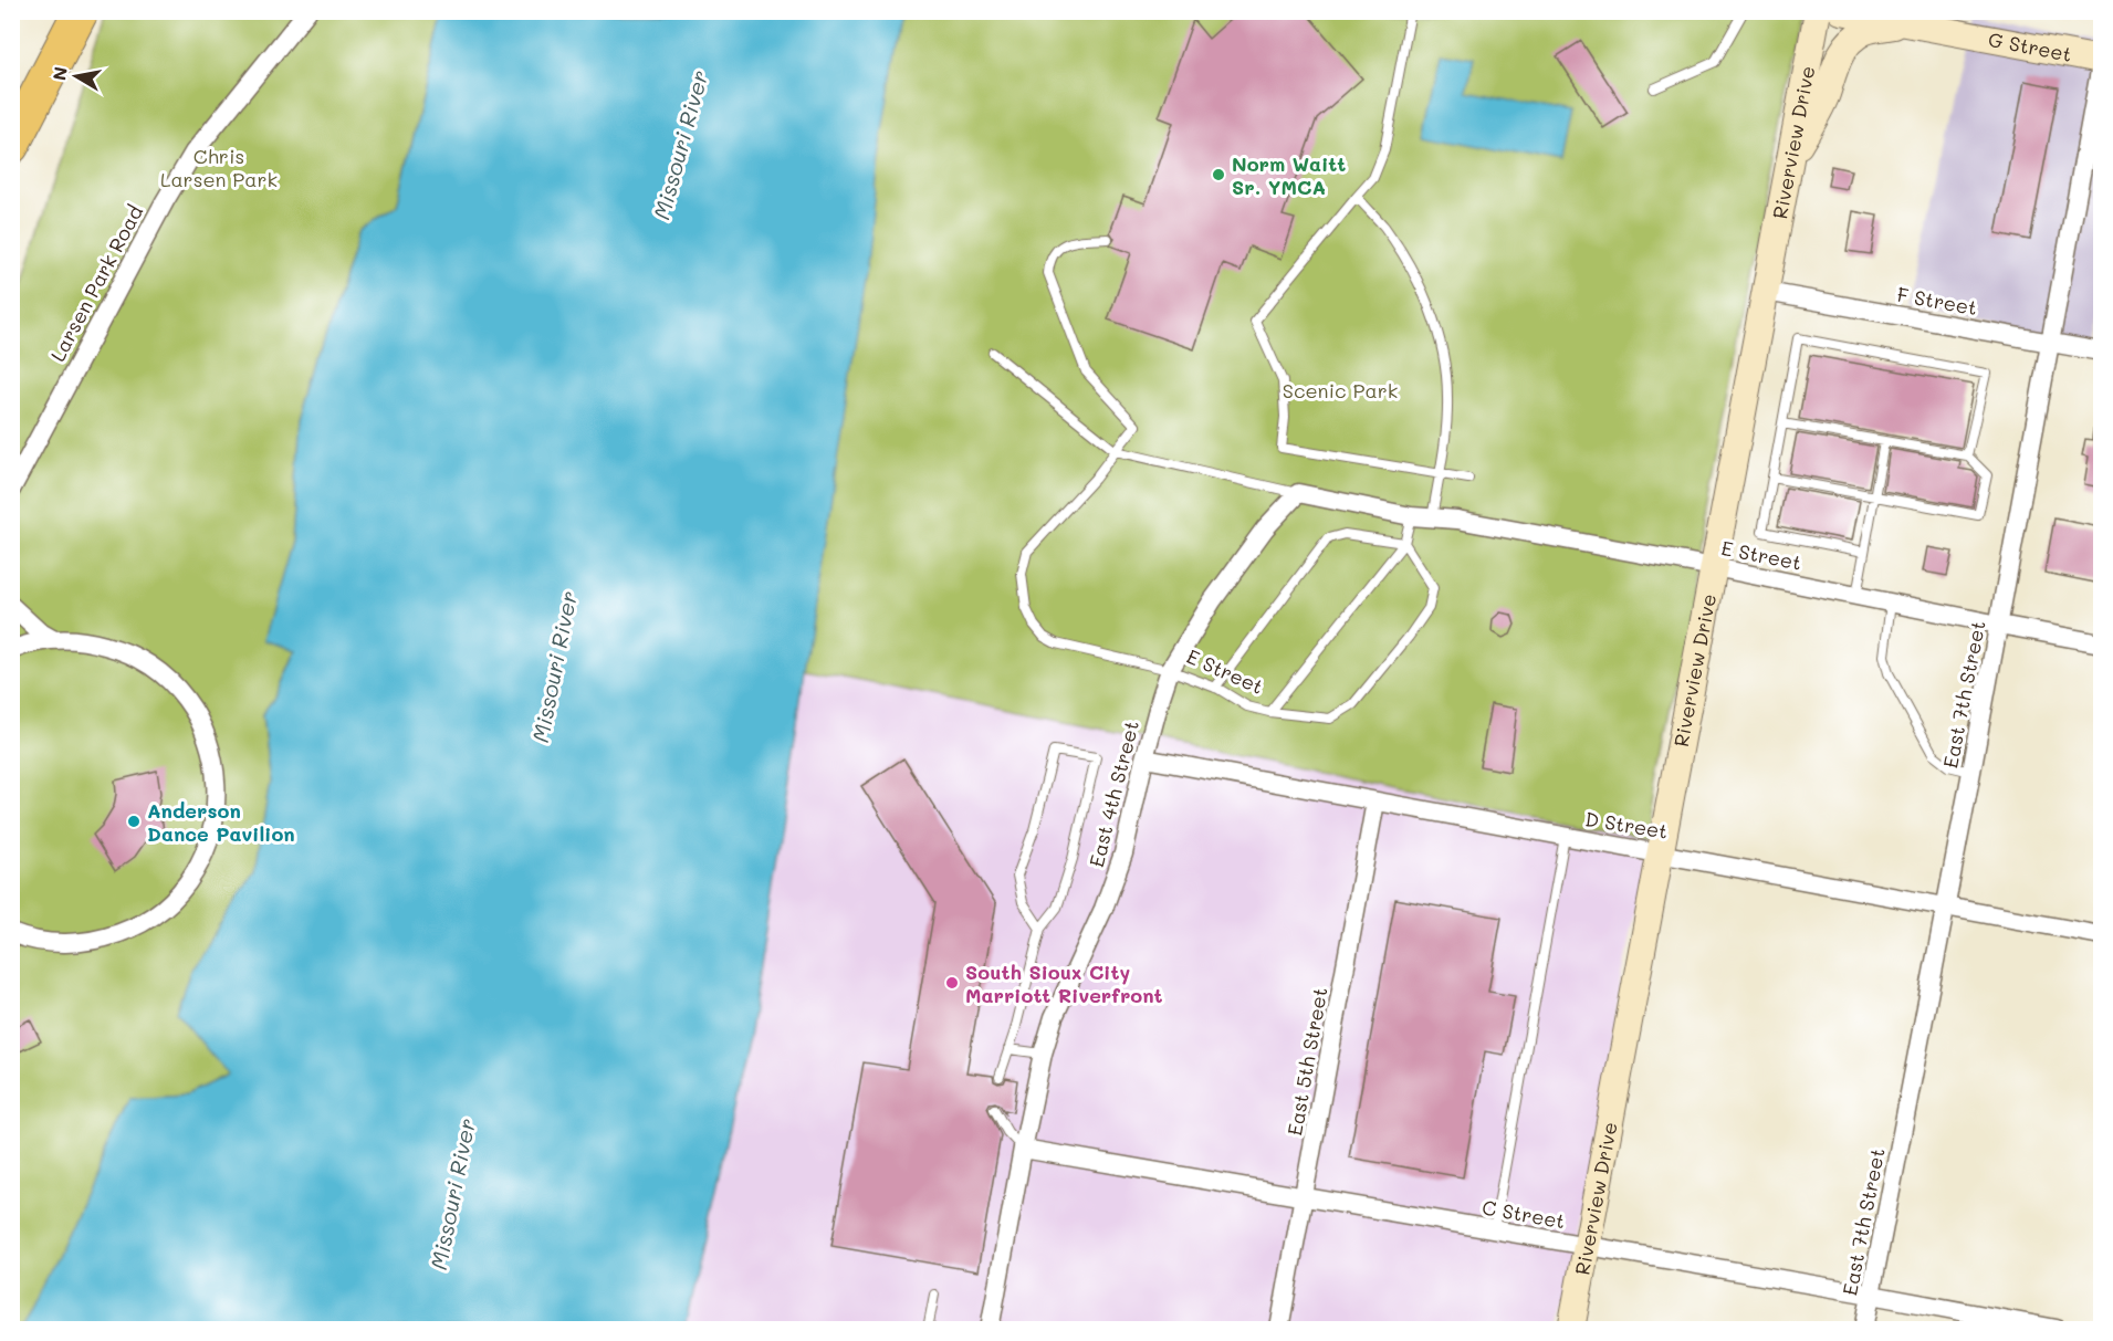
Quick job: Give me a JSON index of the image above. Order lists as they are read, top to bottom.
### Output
{
  "streets": {
    "main road": ["G Street", "Riverview Drive"],
    "street": [
      "Larsen Park Road",
      "F Street",
      "E Street",
      "East 7th Street",
      "East 4th Street",
      "D Street",
      "East 5th Street",
      "C Street"
    ]
  },
  "crossings": [
    ["Riverview Drive", "F Street"],
    ["Riverview Drive", "E Street"],
    ["Riverview Drive", "D Street"],
    ["Riverview Drive", "C Street"],
    ["F Street", "East 7th Street"],
    ["E Street", "East 7th Street"],
    ["E Street", "East 4th Street"],
    ["East 7th Street", "D Street"],
    ["East 7th Street", "C Street"],
    ["East 4th Street", "D Street"],
    ["East 4th Street", "C Street"],
    ["D Street", "East 5th Street"],
    ["East 5th Street", "C Street"]
  ],
  "water": ["Missouri River"],
  "parks": ["Chris Larsen Park", "Scenic Park"],
  "places": ["Norm Waitt Sr. YMCA", "Anderson Dance Pavilion", "South Sioux City Marriott Riverfront"],
  "north": "left"
}
